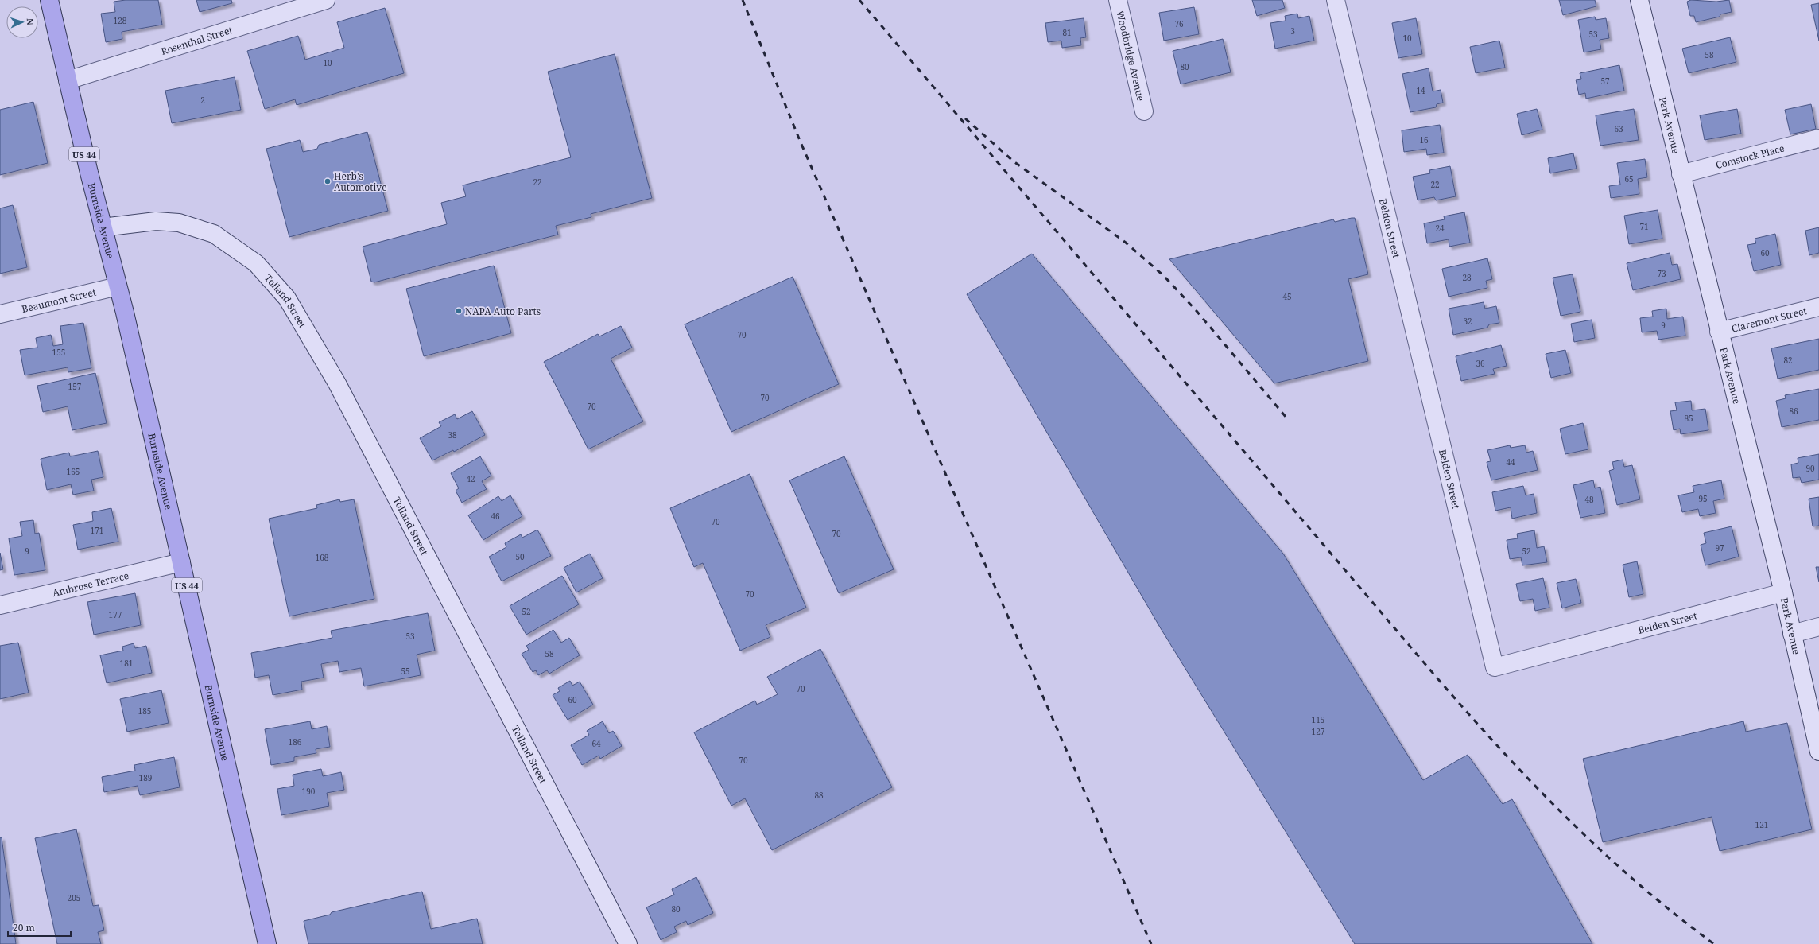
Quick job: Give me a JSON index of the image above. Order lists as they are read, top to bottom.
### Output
{
  "streets": {
    "main road": ["US 44", "Burnside Avenue"],
    "street": [
      "Rosenthal Street",
      "Woodbridge Avenue",
      "Park Avenue",
      "Comstock Place",
      "Belden Street",
      "Beaumont Street",
      "Tolland Street",
      "Claremont Street",
      "Ambrose Terrace"
    ]
  },
  "crossings": [
    ["Rosenthal Street", "Burnside Avenue"],
    ["Park Avenue", "Comstock Place"],
    ["Park Avenue", "Belden Street"],
    ["Park Avenue", "Claremont Street"],
    ["Burnside Avenue", "Beaumont Street"],
    ["Burnside Avenue", "Tolland Street"],
    ["Burnside Avenue", "Ambrose Terrace"]
  ],
  "places": ["Herb's Automotive", "NAPA Auto Parts"],
  "house_numbers": [
    "128",
    "76",
    "3",
    "81",
    "53",
    "10",
    "58",
    "10",
    "80",
    "57",
    "14",
    "2",
    "63",
    "16",
    "65",
    "22",
    "22",
    "71",
    "24",
    "60",
    "73",
    "28",
    "45",
    "32",
    "9",
    "70",
    "155",
    "82",
    "36",
    "157",
    "70",
    "70",
    "86",
    "85",
    "38",
    "44",
    "90",
    "165",
    "42",
    "95",
    "48",
    "46",
    "70",
    "171",
    "70",
    "97",
    "9",
    "52",
    "50",
    "168",
    "70",
    "52",
    "177",
    "53",
    "58",
    "181",
    "55",
    "70",
    "60",
    "185",
    "115",
    "127",
    "186",
    "64",
    "70",
    "189",
    "190",
    "88",
    "121",
    "205",
    "80"
  ],
  "scale_bar": "20 m",
  "north": "right"
}
